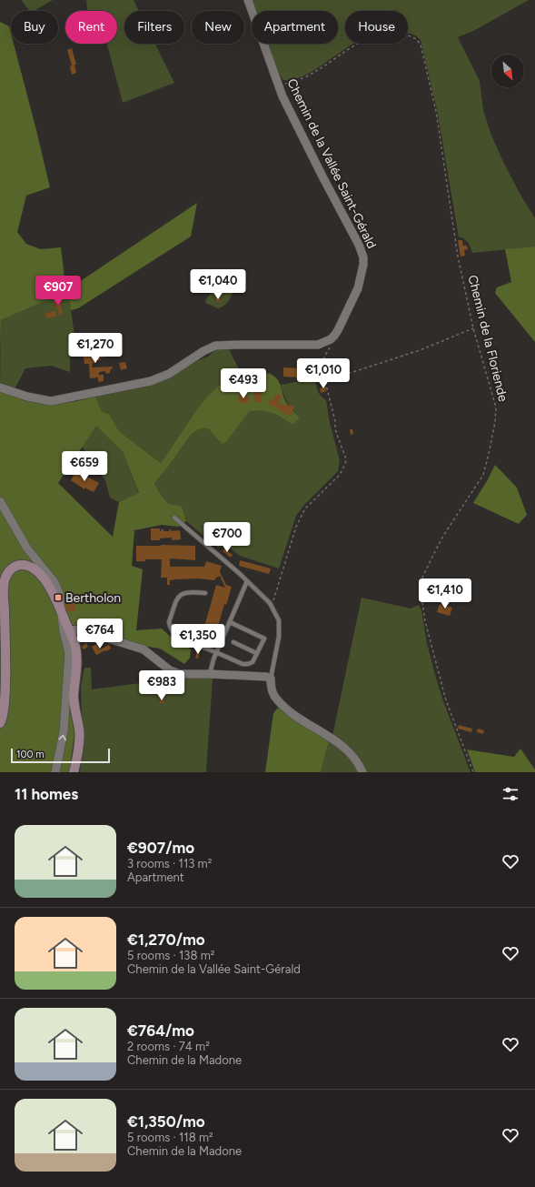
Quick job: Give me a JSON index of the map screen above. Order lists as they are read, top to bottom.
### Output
{
  "streets": {
    "street": ["Chemin de la Vallée Saint-Gérald"],
    "path": ["Chemin de la Floriende"]
  },
  "crossings": [
    ["Chemin de la Vallée Saint-Gérald", "Chemin de la Floriende"]
  ],
  "places": {
    "transit": ["Bertholon"]
  },
  "scale_bar": "100 m",
  "north": "bottom right",
  "page": {
    "chip": [
      "Buy",
      "Rent",
      "Filters",
      "New",
      "Apartment",
      "House"
    ],
    "price": [
      "€1,040",
      "€907",
      "€1,270",
      "€1,010",
      "€493",
      "€659",
      "€700",
      "€1,410",
      "€764",
      "€1,350",
      "€983"
    ],
    "scale": "100 m",
    "heading": "11 homes",
    "list": [
      {
        "name": "€907/mo",
        "note": "3 rooms · 113 m² · Apartment"
      },
      {
        "name": "€1,270/mo",
        "note": "5 rooms · 138 m² · Chemin de la Vallée Saint-Gérald"
      },
      {
        "name": "€764/mo",
        "note": "2 rooms · 74 m² · Chemin de la Madone"
      },
      {
        "name": "€1,350/mo",
        "note": "5 rooms · 118 m² · Chemin de la Madone"
      }
    ]
  }
}
